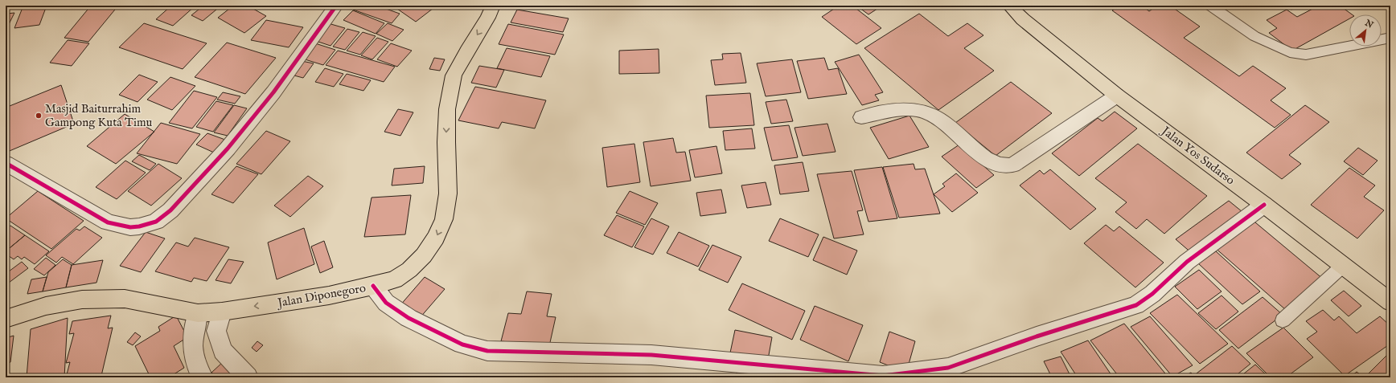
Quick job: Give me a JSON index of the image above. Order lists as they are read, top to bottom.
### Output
{
  "streets": {
    "highway": ["Jalan Yos Sudarso", "Jalan Diponegoro"]
  },
  "one_way": ["Jalan Diponegoro"],
  "places": ["Masjid Baiturrahim Gampong Kuta Timu"],
  "north": "top right"
}
